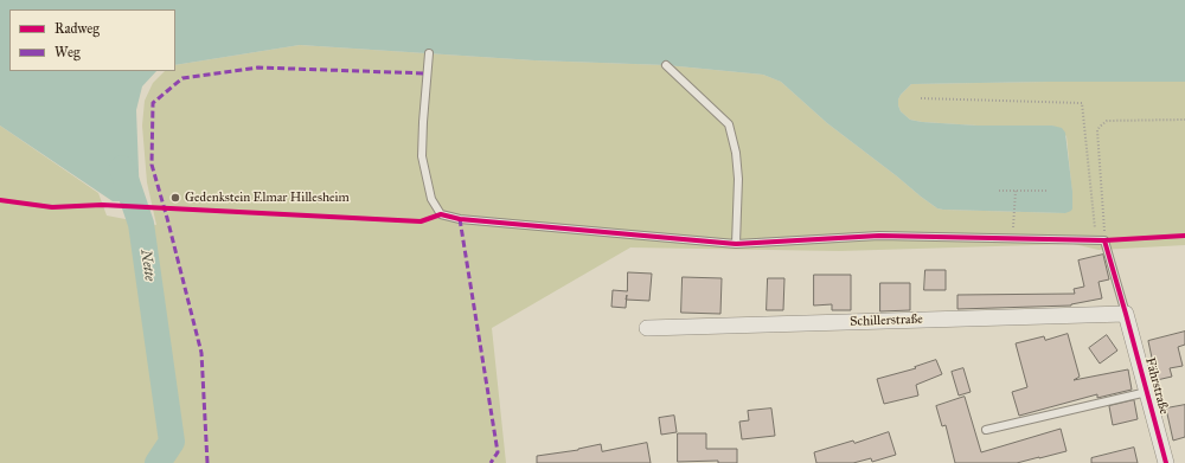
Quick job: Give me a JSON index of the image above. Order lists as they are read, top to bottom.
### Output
{
  "streets": {
    "street": ["Schillerstraße", "Fährstraße"]
  },
  "crossings": [
    ["Schillerstraße", "Fährstraße"]
  ],
  "water": ["Nette"],
  "places": ["Gedenkstein Elmar Hillesheim"],
  "legend": ["Radweg", "Weg"]
}
